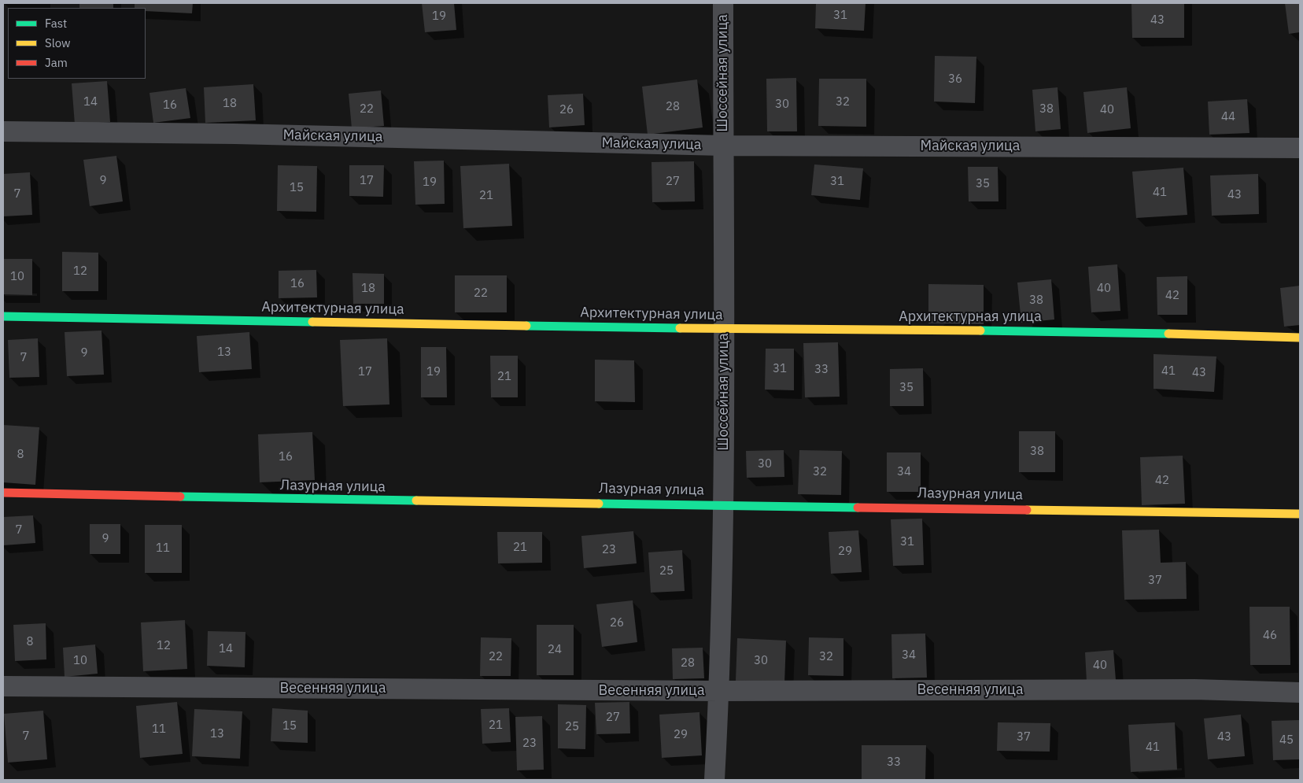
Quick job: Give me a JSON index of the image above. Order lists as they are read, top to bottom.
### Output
{
  "streets": {
    "street": [
      "Шоссейная улица",
      "Майская улица",
      "Архитектурная улица",
      "Лазурная улица",
      "Весенняя улица"
    ]
  },
  "crossings": [
    ["Шоссейная улица", "Майская улица"],
    ["Шоссейная улица", "Архитектурная улица"],
    ["Шоссейная улица", "Лазурная улица"],
    ["Шоссейная улица", "Весенняя улица"]
  ],
  "house_numbers": [
    "31",
    "19",
    "43",
    "36",
    "14",
    "32",
    "18",
    "30",
    "16",
    "28",
    "22",
    "38",
    "26",
    "40",
    "44",
    "9",
    "17",
    "27",
    "31",
    "19",
    "35",
    "15",
    "41",
    "7",
    "43",
    "21",
    "12",
    "10",
    "16",
    "18",
    "40",
    "22",
    "42",
    "38",
    "13",
    "9",
    "7",
    "31",
    "33",
    "41",
    "17",
    "19",
    "43",
    "21",
    "35",
    "38",
    "8",
    "16",
    "30",
    "32",
    "34",
    "42",
    "7",
    "9",
    "31",
    "21",
    "11",
    "23",
    "29",
    "25",
    "37",
    "26",
    "46",
    "8",
    "12",
    "14",
    "24",
    "34",
    "22",
    "32",
    "10",
    "30",
    "28",
    "40",
    "27",
    "21",
    "15",
    "25",
    "11",
    "13",
    "29",
    "7",
    "37",
    "43",
    "45",
    "23",
    "41",
    "33"
  ],
  "legend": ["Fast", "Slow", "Jam"]
}
